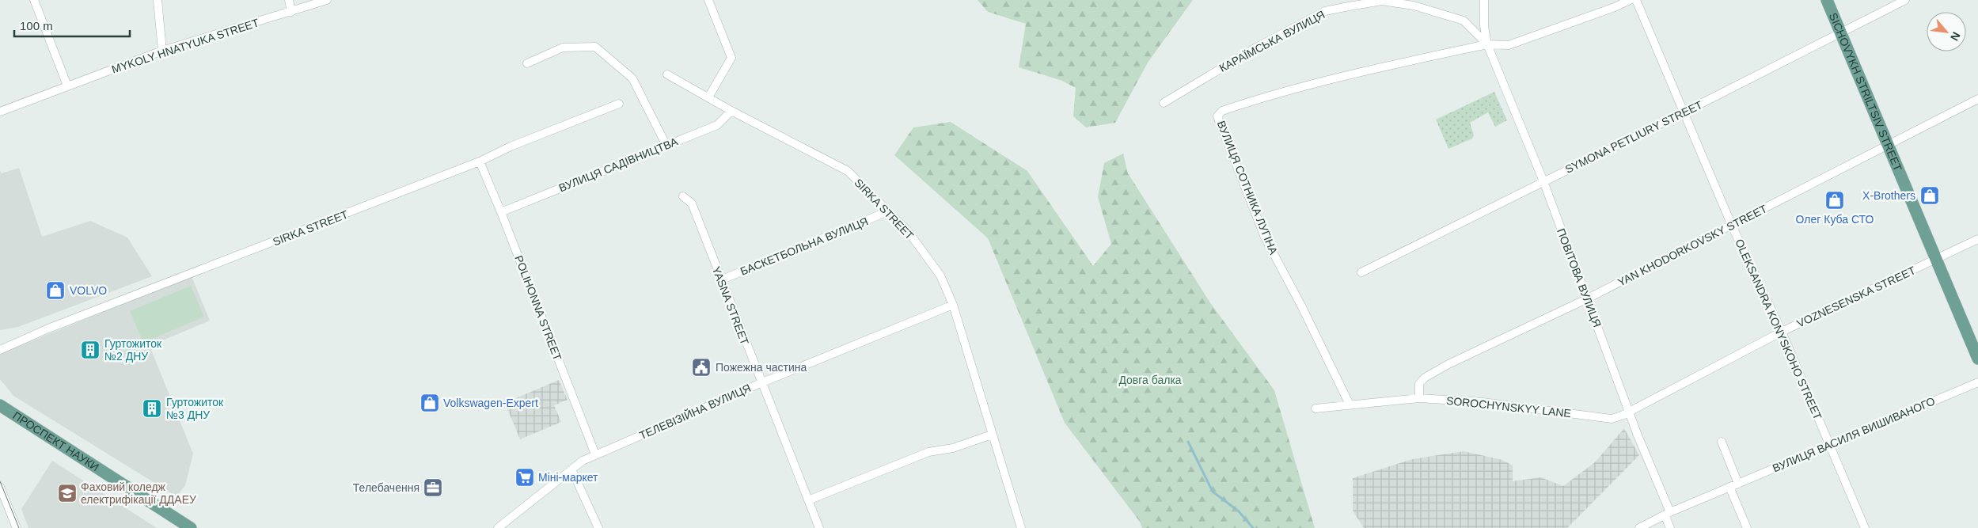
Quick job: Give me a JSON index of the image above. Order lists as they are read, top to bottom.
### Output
{
  "streets": {
    "main road": ["SICHOVYKH STRILTSIV STREET", "ПРОСПЕКТ НАУКИ"],
    "street": [
      "КАРАЇМСЬКА ВУЛИЦЯ",
      "MYKOLY HNATYUKA STREET",
      "SYMONA PETLIURY STREET",
      "ВУЛИЦЯ САДІВНИЦТВА",
      "ВУЛИЦЯ СОТНИКА ЛУГІНА",
      "SIRKA STREET",
      "YAN KHODORKOVSKY STREET",
      "БАСКЕТБОЛЬНА ВУЛИЦЯ",
      "ПОВІТОВА ВУЛИЦЯ",
      "VOZNESENSKA STREET",
      "YASNA STREET",
      "POLIHONNA STREET",
      "OLEKSANDRA KONYSKOHO STREET",
      "SOROCHYNSKYY LANE",
      "ТЕЛЕВІЗІЙНА ВУЛИЦЯ",
      "ВУЛИЦЯ ВАСИЛЯ ВИШИВАНОГО"
    ]
  },
  "crossings": [
    ["КАРАЇМСЬКА ВУЛИЦЯ", "ВУЛИЦЯ СОТНИКА ЛУГІНА"],
    ["КАРАЇМСЬКА ВУЛИЦЯ", "ПОВІТОВА ВУЛИЦЯ"],
    ["SICHOVYKH STRILTSIV STREET", "SYMONA PETLIURY STREET"],
    ["SICHOVYKH STRILTSIV STREET", "YAN KHODORKOVSKY STREET"],
    ["SICHOVYKH STRILTSIV STREET", "VOZNESENSKA STREET"],
    ["SYMONA PETLIURY STREET", "ПОВІТОВА ВУЛИЦЯ"],
    ["SYMONA PETLIURY STREET", "OLEKSANDRA KONYSKOHO STREET"],
    ["ВУЛИЦЯ САДІВНИЦТВА", "SIRKA STREET"],
    ["ВУЛИЦЯ САДІВНИЦТВА", "POLIHONNA STREET"],
    ["ВУЛИЦЯ СОТНИКА ЛУГІНА", "ПОВІТОВА ВУЛИЦЯ"],
    ["ВУЛИЦЯ СОТНИКА ЛУГІНА", "SOROCHYNSKYY LANE"],
    ["SIRKA STREET", "БАСКЕТБОЛЬНА ВУЛИЦЯ"],
    ["SIRKA STREET", "POLIHONNA STREET"],
    ["SIRKA STREET", "ТЕЛЕВІЗІЙНА ВУЛИЦЯ"],
    ["YAN KHODORKOVSKY STREET", "ПОВІТОВА ВУЛИЦЯ"],
    ["YAN KHODORKOVSKY STREET", "OLEKSANDRA KONYSKOHO STREET"],
    ["YAN KHODORKOVSKY STREET", "SOROCHYNSKYY LANE"],
    ["БАСКЕТБОЛЬНА ВУЛИЦЯ", "YASNA STREET"],
    ["ПОВІТОВА ВУЛИЦЯ", "VOZNESENSKA STREET"],
    ["ПОВІТОВА ВУЛИЦЯ", "SOROCHYNSKYY LANE"],
    ["ПОВІТОВА ВУЛИЦЯ", "ВУЛИЦЯ ВАСИЛЯ ВИШИВАНОГО"],
    ["VOZNESENSKA STREET", "OLEKSANDRA KONYSKOHO STREET"],
    ["VOZNESENSKA STREET", "SOROCHYNSKYY LANE"],
    ["YASNA STREET", "ТЕЛЕВІЗІЙНА ВУЛИЦЯ"],
    ["POLIHONNA STREET", "ТЕЛЕВІЗІЙНА ВУЛИЦЯ"],
    ["OLEKSANDRA KONYSKOHO STREET", "ВУЛИЦЯ ВАСИЛЯ ВИШИВАНОГО"]
  ],
  "parks": ["Довга балка"],
  "places": {
    "shop": [
      "X-Brothers",
      "Олег Куба СТО",
      "VOLVO",
      "Volkswagen-Expert"
    ],
    "building": ["Гуртожиток №2 ДНУ", "Гуртожиток №3 ДНУ"],
    "public building": ["Пожежна частина"],
    "supermarket": ["Міні-маркет"],
    "office": ["Телебачення"],
    "school or university": ["Фаховий коледж електрифікації ДДАЕУ"]
  },
  "scale_bar": "100 m",
  "north": "bottom right"
}
